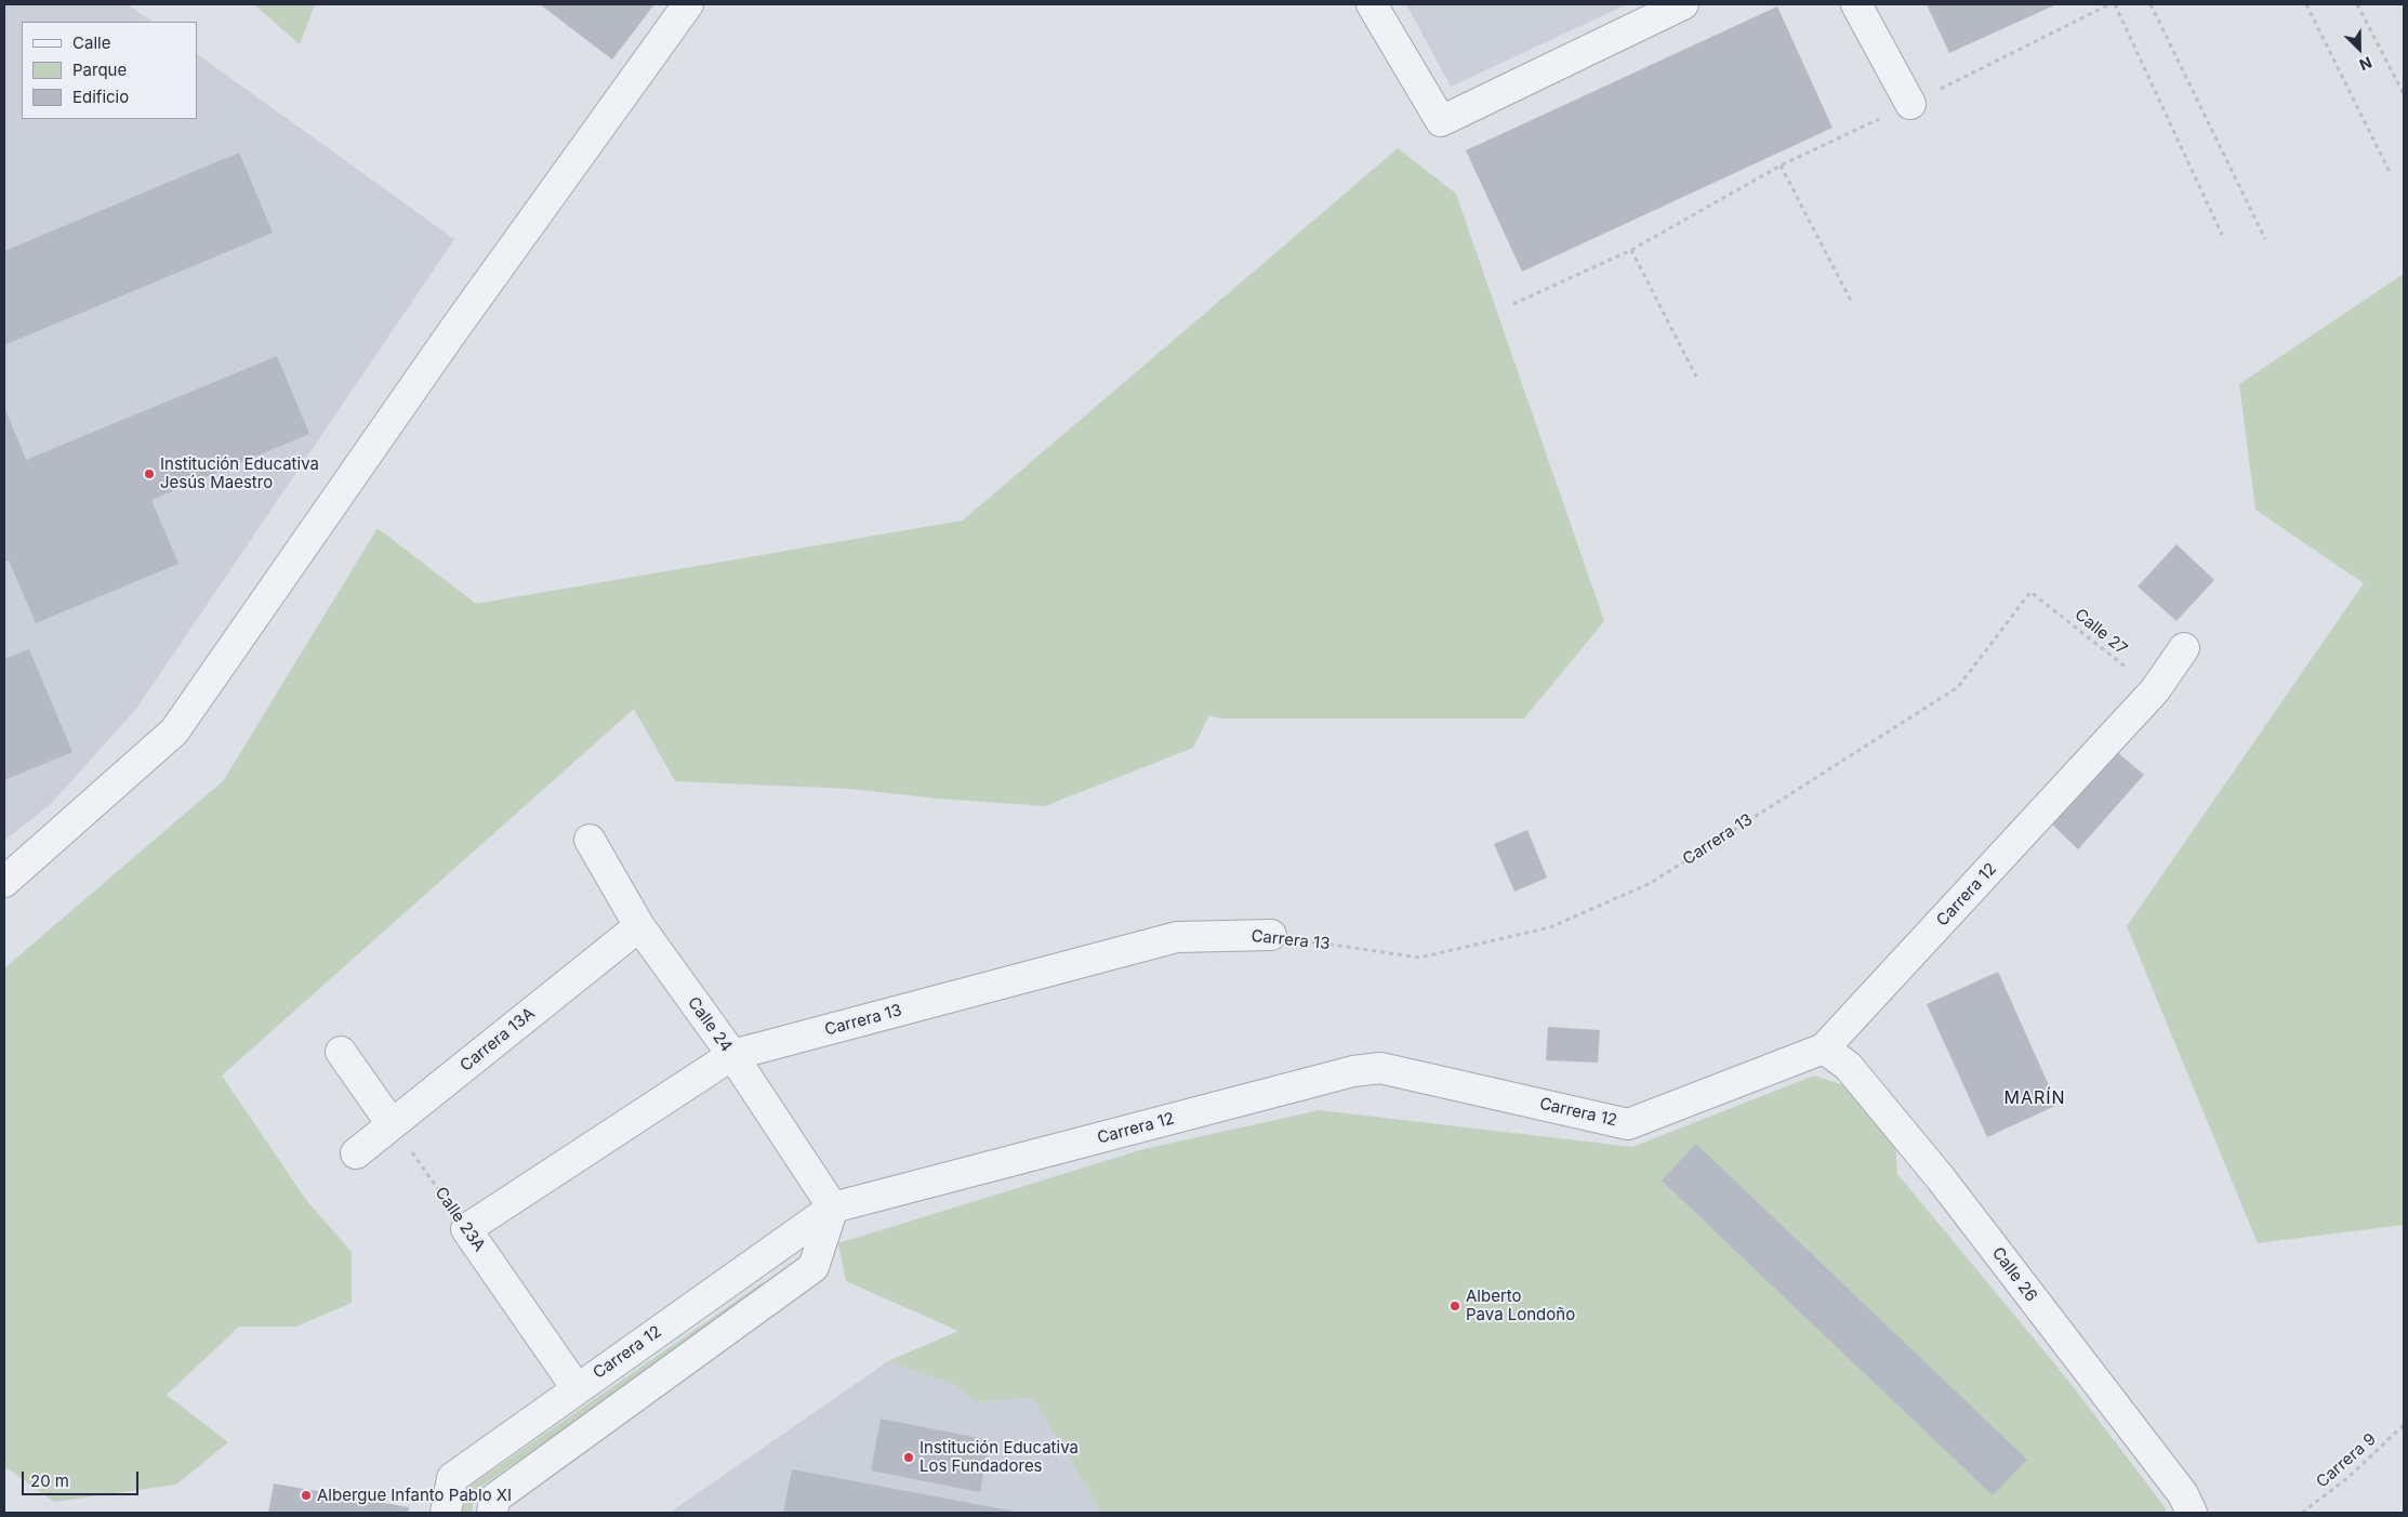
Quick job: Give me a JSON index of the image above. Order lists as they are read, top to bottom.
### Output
{
  "streets": {
    "street": [
      "Carrera 13",
      "Carrera 12",
      "Calle 24",
      "Carrera 13A",
      "Calle 23A",
      "Calle 26"
    ],
    "path": ["Calle 27", "Carrera 9"]
  },
  "crossings": [
    ["Calle 27", "Carrera 13"],
    ["Calle 27", "Carrera 12"],
    ["Carrera 13", "Calle 24"],
    ["Carrera 13", "Calle 23A"],
    ["Carrera 12", "Calle 24"],
    ["Carrera 12", "Calle 23A"],
    ["Carrera 12", "Calle 26"],
    ["Calle 24", "Carrera 13A"],
    ["Carrera 13A", "Calle 23A"]
  ],
  "districts": ["MARÍN"],
  "places": [
    "Institución Educativa Jesús Maestro",
    "Alberto Pava Londoño",
    "Institución Educativa Los Fundadores",
    "Albergue Infanto Pablo XI"
  ],
  "legend": ["Calle", "Parque", "Edificio"],
  "scale_bar": "20 m",
  "north": "bottom right"
}
